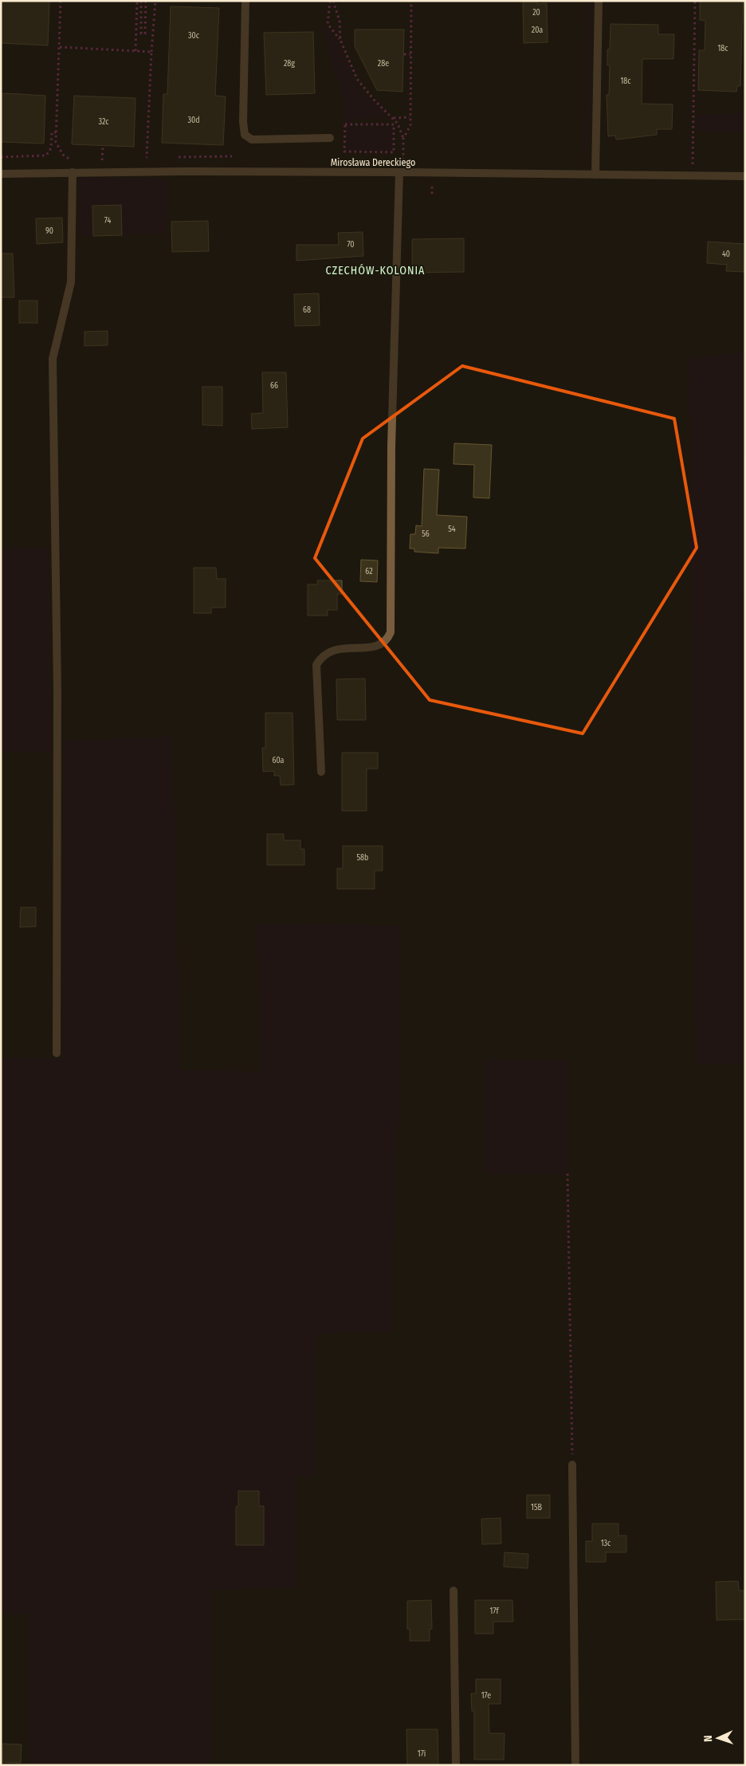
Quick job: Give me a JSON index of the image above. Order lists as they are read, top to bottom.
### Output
{
  "streets": {
    "street": ["Mirosława Dereckiego"]
  },
  "districts": ["CZECHÓW-KOLONIA"],
  "house_numbers": [
    "20",
    "20a",
    "30c",
    "18c",
    "28g",
    "28e",
    "18c",
    "30d",
    "32c",
    "74",
    "90",
    "70",
    "40",
    "68",
    "66",
    "54",
    "56",
    "62",
    "60a",
    "58b",
    "15B",
    "13c",
    "17f",
    "17e",
    "17i"
  ],
  "north": "left"
}
